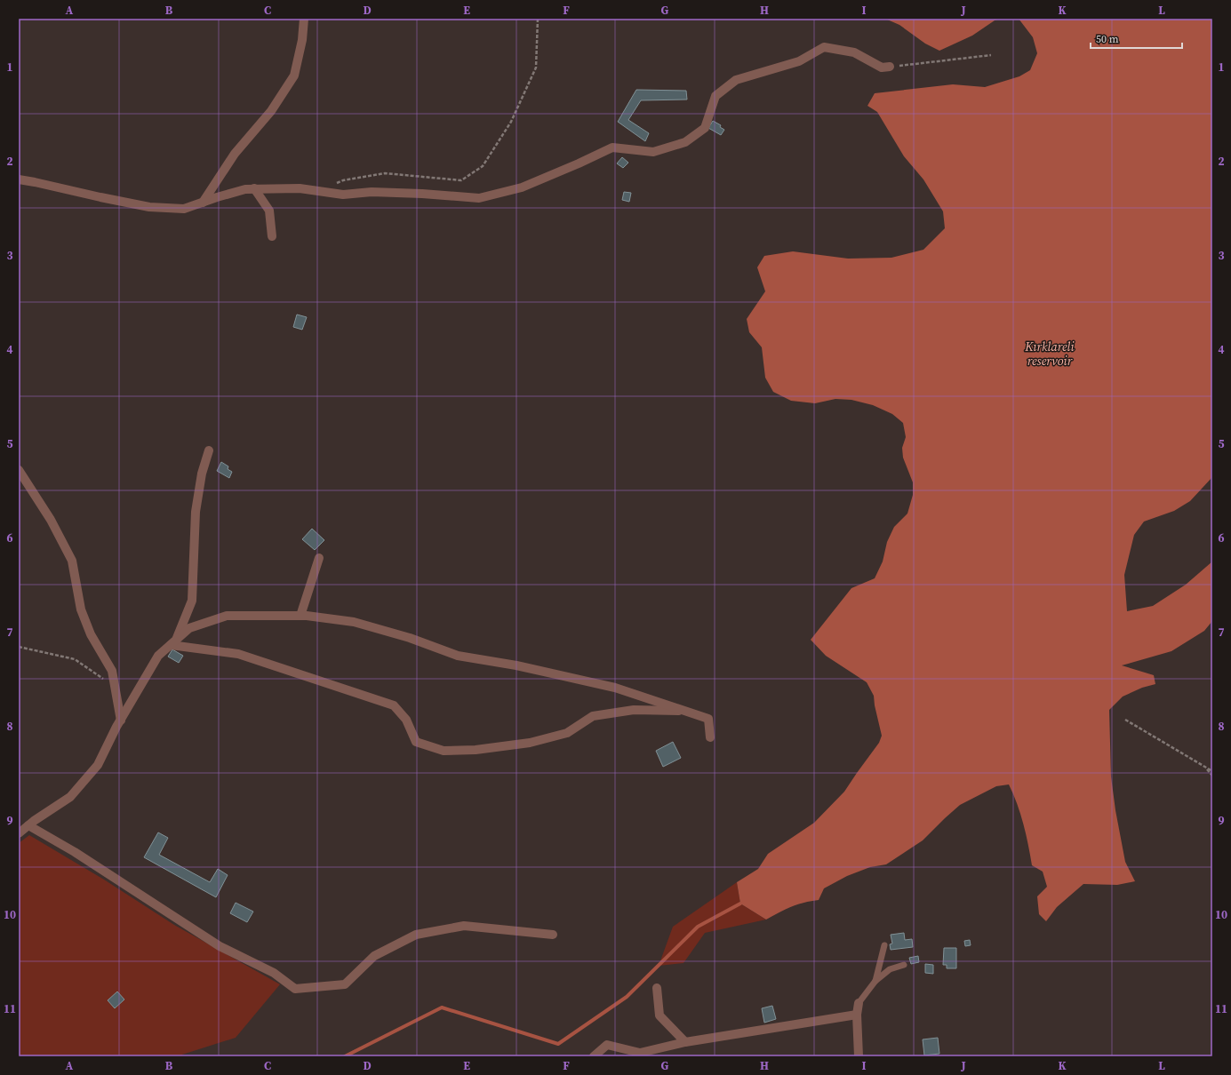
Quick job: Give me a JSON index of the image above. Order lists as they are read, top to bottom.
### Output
{
  "water": ["Kırklareli reservoir"],
  "scale_bar": "50 m",
  "grid": {
    "columns": [
      "A",
      "B",
      "C",
      "D",
      "E",
      "F",
      "G",
      "H",
      "I",
      "J",
      "K",
      "L"
    ],
    "rows": [
      "1",
      "2",
      "3",
      "4",
      "5",
      "6",
      "7",
      "8",
      "9",
      "10",
      "11"
    ]
  }
}
